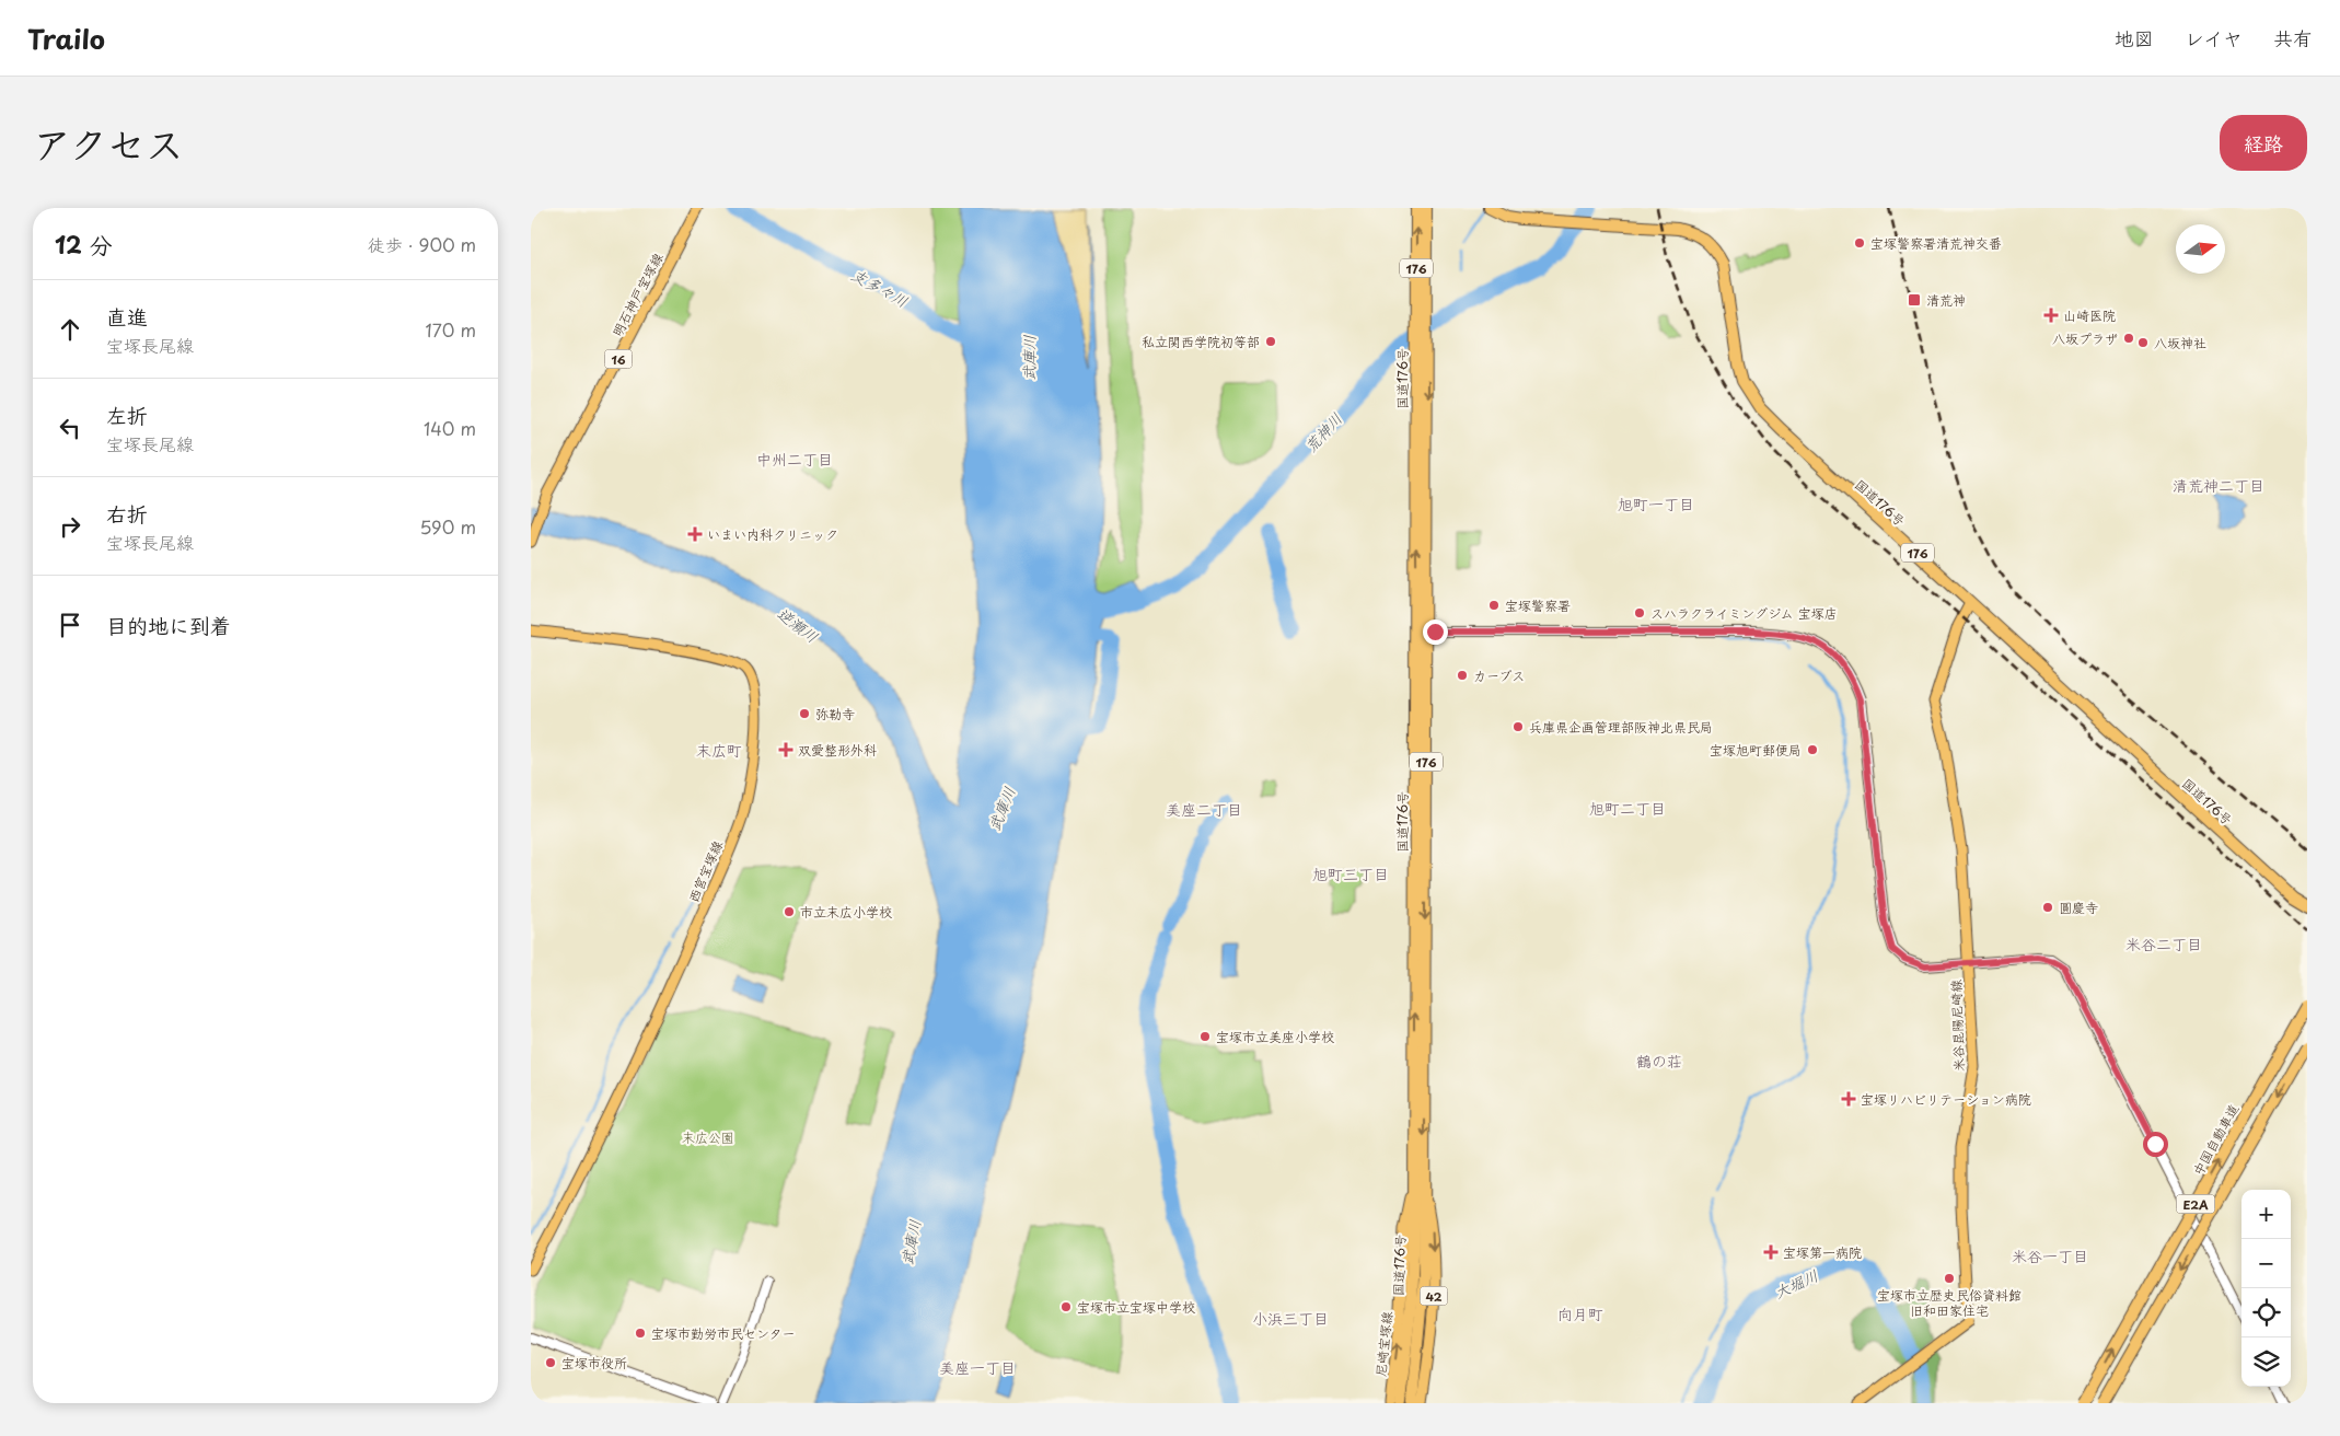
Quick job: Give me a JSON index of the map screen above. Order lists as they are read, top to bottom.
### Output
{
  "streets": {
    "highway": [
      "176",
      "国道176号",
      "中国自動車道",
      "E2A"
    ],
    "main road": [
      "明石神戸宝塚線",
      "16",
      "西宮宝塚線",
      "米谷昆陽尼崎線",
      "42",
      "尼崎宝塚線"
    ]
  },
  "crossings": [
    ["国道176号", "米谷昆陽尼崎線"],
    ["国道176号", "42"],
    ["国道176号", "尼崎宝塚線"],
    ["42", "尼崎宝塚線"]
  ],
  "districts": [
    "中州二丁目",
    "清荒神二丁目",
    "旭町一丁目",
    "末広町",
    "旭町二丁目",
    "美座二丁目",
    "旭町三丁目",
    "米谷二丁目",
    "鶴の荘",
    "米谷一丁目",
    "向月町",
    "小浜三丁目",
    "美座一丁目"
  ],
  "water": [
    "支多々川",
    "武庫川",
    "荒神川",
    "逆瀬川",
    "大堀川"
  ],
  "parks": ["末広公園"],
  "places": {
    "other": [
      "宝塚警察署清荒神交番",
      "八坂プラザ",
      "私立関西学院初等部",
      "八坂神社",
      "宝塚警察署",
      "スハラクライミングジム 宝塚店",
      "カーブス",
      "弥勒寺",
      "兵庫県企画管理部阪神北県民局",
      "宝塚旭町郵便局",
      "圓慶寺",
      "市立末広小学校",
      "宝塚市立美座小学校",
      "宝塚市立歴史民俗資料館 旧和田家住宅",
      "宝塚市立宝塚中学校",
      "宝塚市勤労市民センター",
      "宝塚市役所"
    ],
    "transit": ["清荒神"],
    "health": [
      "山崎医院",
      "いまい内科クリニック",
      "双愛整形外科",
      "宝塚リハビリテーション病院",
      "宝塚第一病院"
    ]
  },
  "north": "right",
  "page": {
    "header": "Trailo",
    "nav": ["地図", "レイヤ", "共有"],
    "title": "アクセス",
    "buttons": "経路",
    "heading": ["12 分", "徒歩 · 900 m"],
    "list": [
      ["直進", "宝塚長尾線", "170 m"],
      ["左折", "宝塚長尾線", "140 m"],
      ["右折", "宝塚長尾線", "590 m"],
      "目的地に到着"
    ],
    "map_buttons": ["+", "−"]
  }
}
